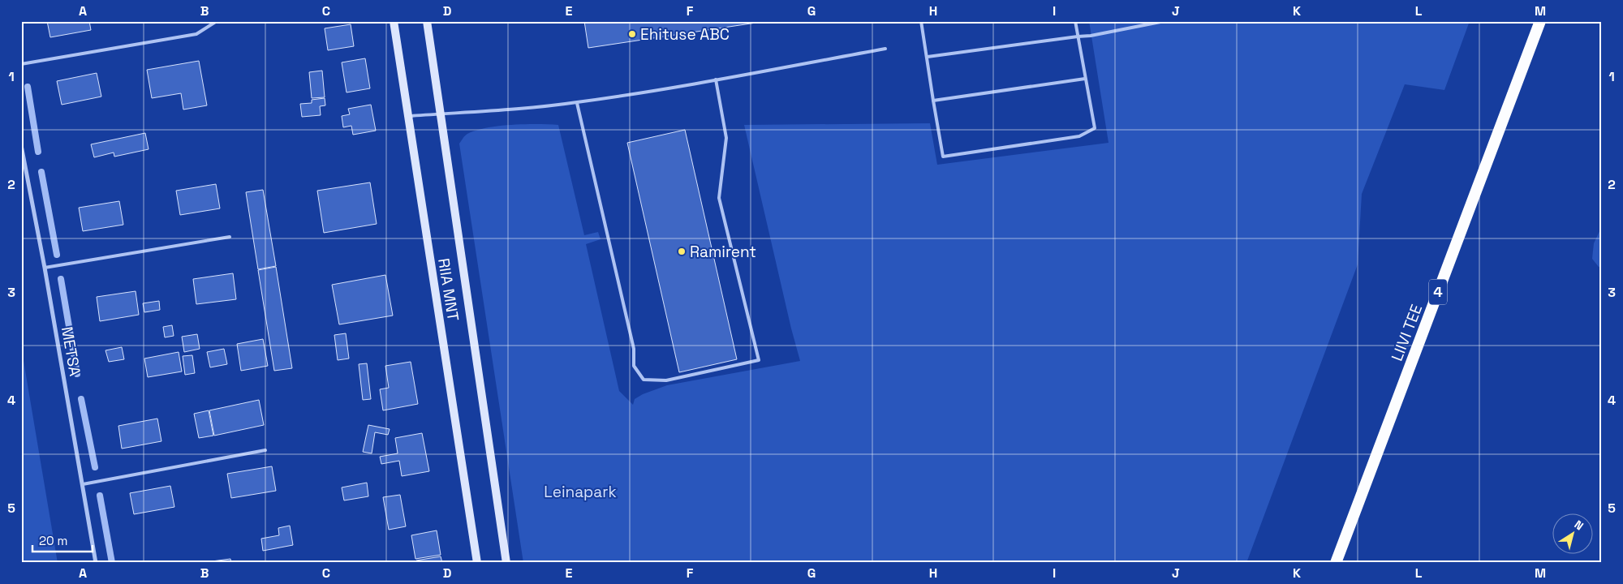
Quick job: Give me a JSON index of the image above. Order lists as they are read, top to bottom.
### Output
{
  "streets": {
    "highway": ["4", "LIIVI TEE"],
    "main road": ["RIIA MNT"],
    "street": ["METSA"]
  },
  "parks": ["Leinapark"],
  "places": ["Ehituse ABC", "Ramirent"],
  "scale_bar": "20 m",
  "north": "top right",
  "grid": {
    "columns": [
      "A",
      "B",
      "C",
      "D",
      "E",
      "F",
      "G",
      "H",
      "I",
      "J",
      "K",
      "L",
      "M"
    ],
    "rows": [
      "1",
      "2",
      "3",
      "4",
      "5"
    ]
  }
}
